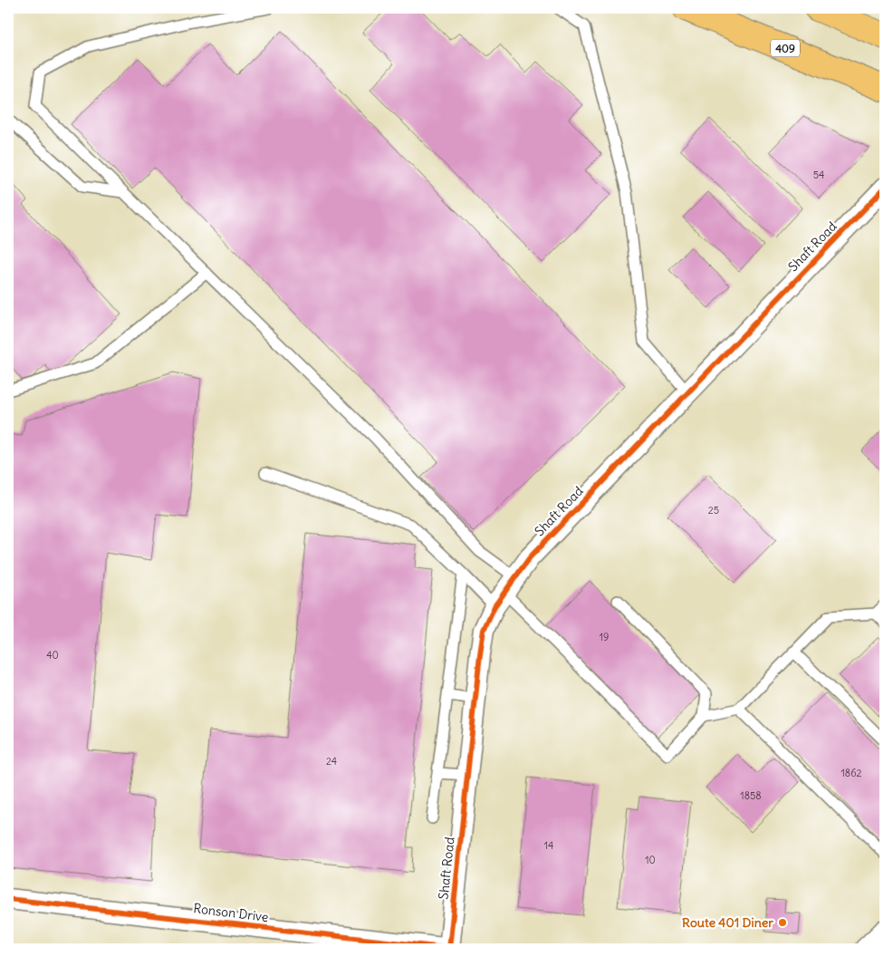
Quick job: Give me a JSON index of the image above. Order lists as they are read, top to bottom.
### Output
{
  "streets": {
    "highway": ["409"],
    "street": ["Shaft Road", "Ronson Drive"]
  },
  "crossings": [
    ["Shaft Road", "Ronson Drive"]
  ],
  "places": ["Route 401 Diner"],
  "house_numbers": [
    "54",
    "25",
    "19",
    "40",
    "24",
    "1862",
    "1858",
    "14",
    "10"
  ]
}
